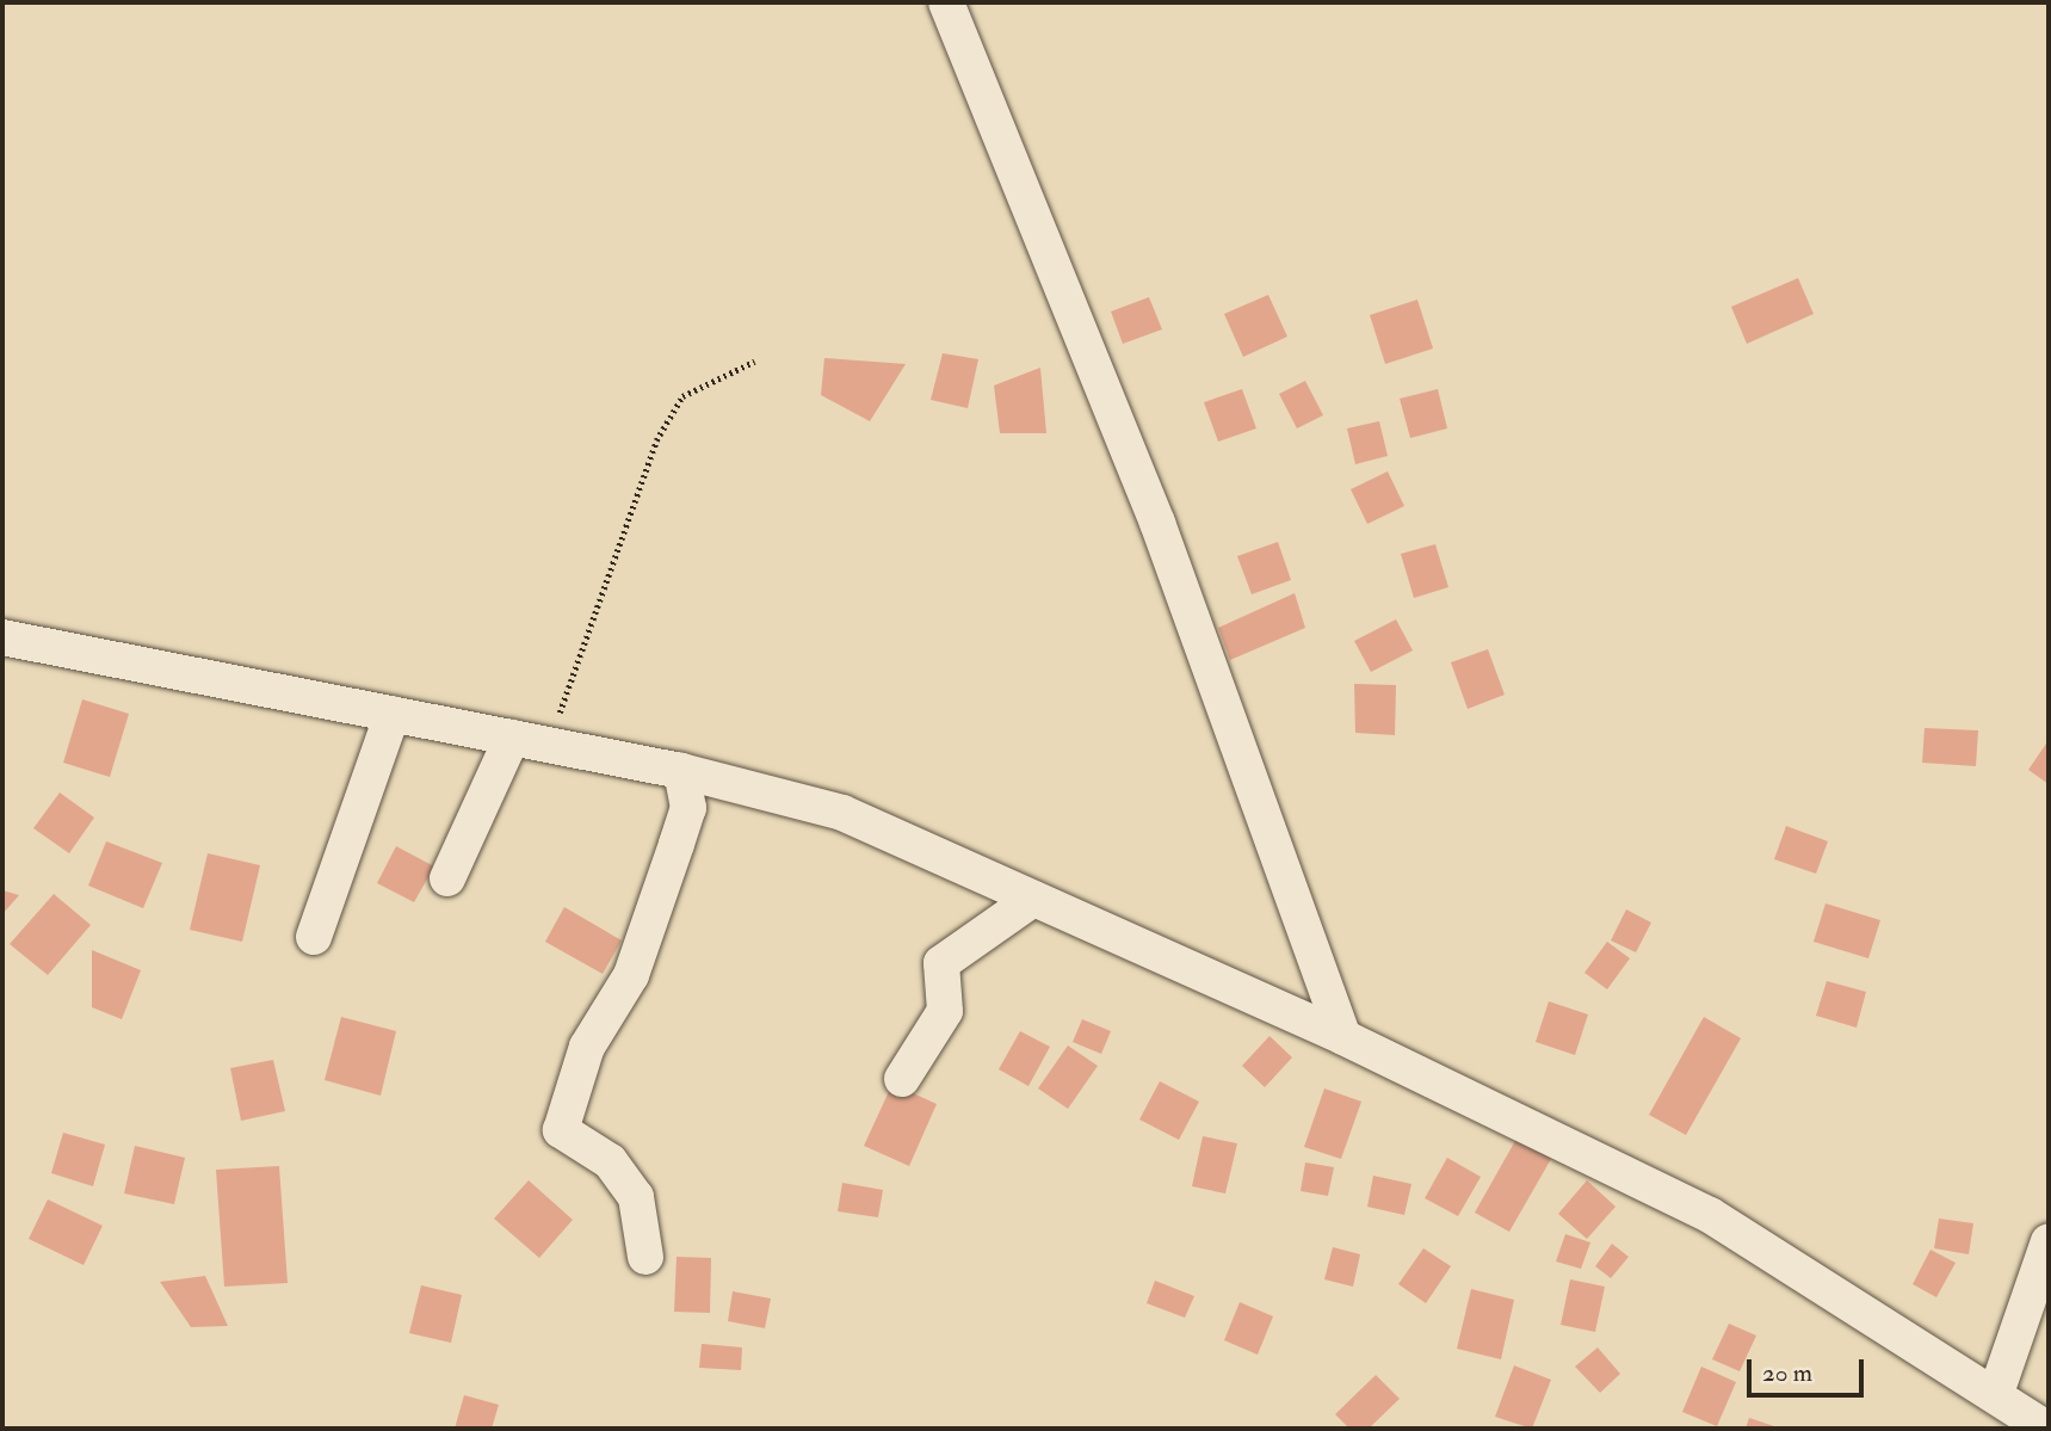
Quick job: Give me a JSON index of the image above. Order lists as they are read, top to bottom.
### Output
{
  "scale_bar": "20 m"
}
